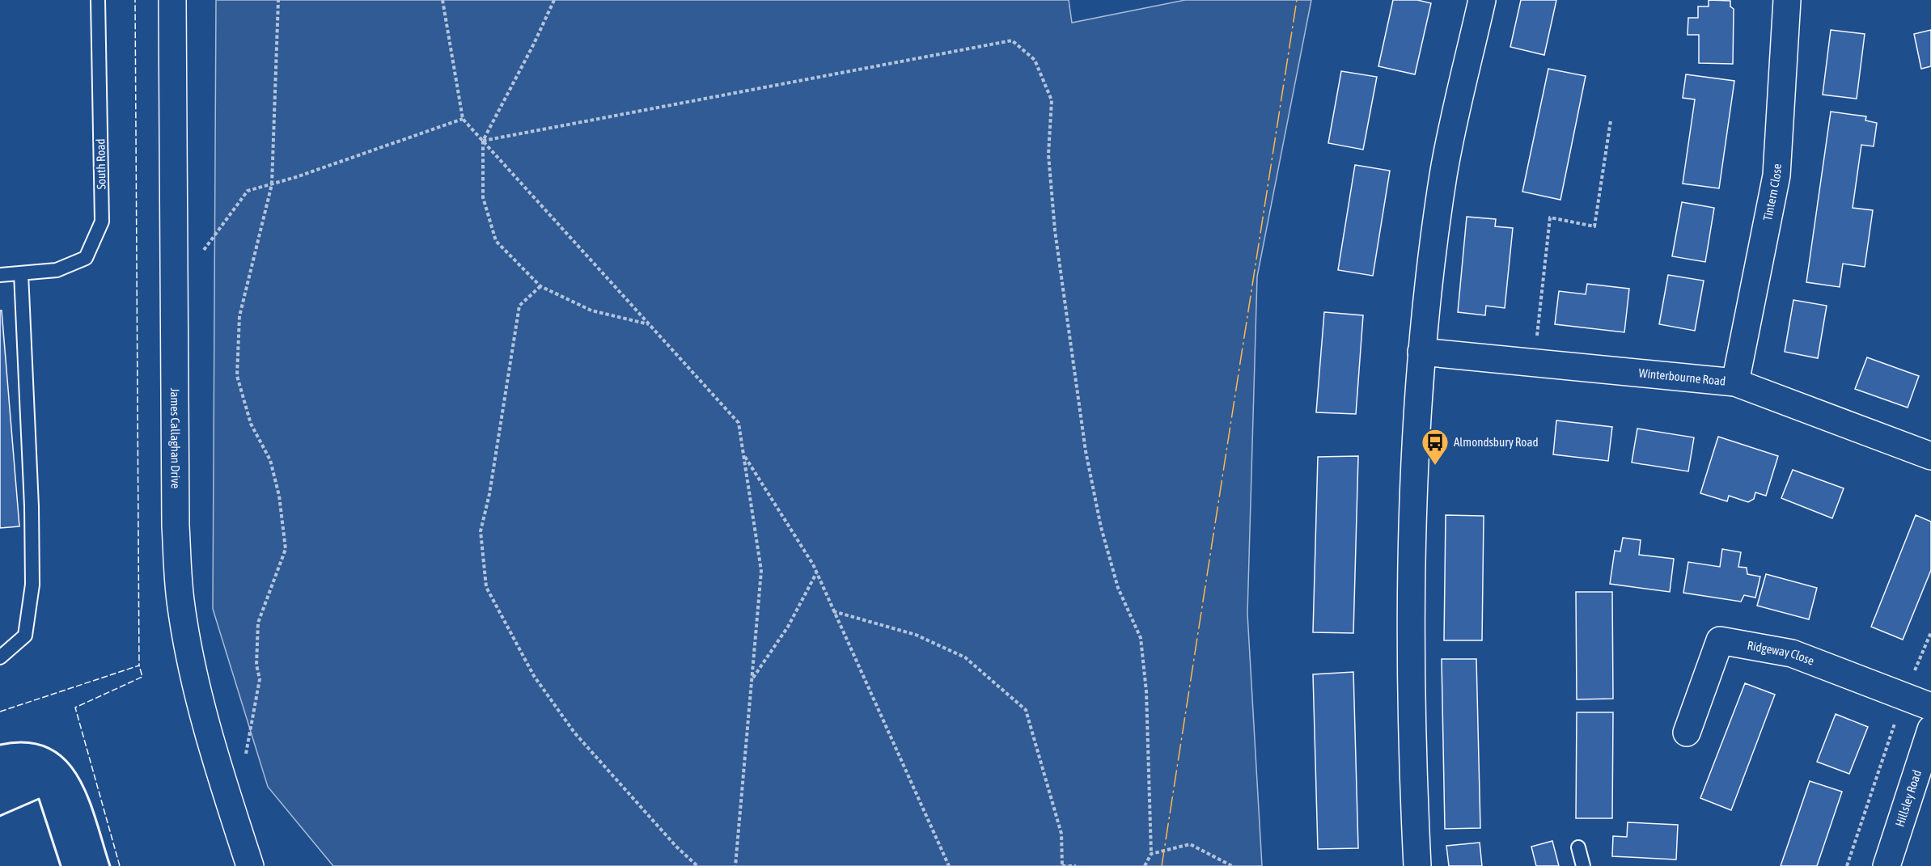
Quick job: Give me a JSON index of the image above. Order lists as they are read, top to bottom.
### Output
{
  "streets": {
    "street": [
      "Tintern Close",
      "Winterbourne Road",
      "James Callaghan Drive",
      "Ridgeway Close",
      "Hillsley Road"
    ],
    "lane": ["South Road"]
  },
  "crossings": [
    ["Tintern Close", "Winterbourne Road"]
  ],
  "places": {
    "bus stop": ["Almondsbury Road"]
  }
}
